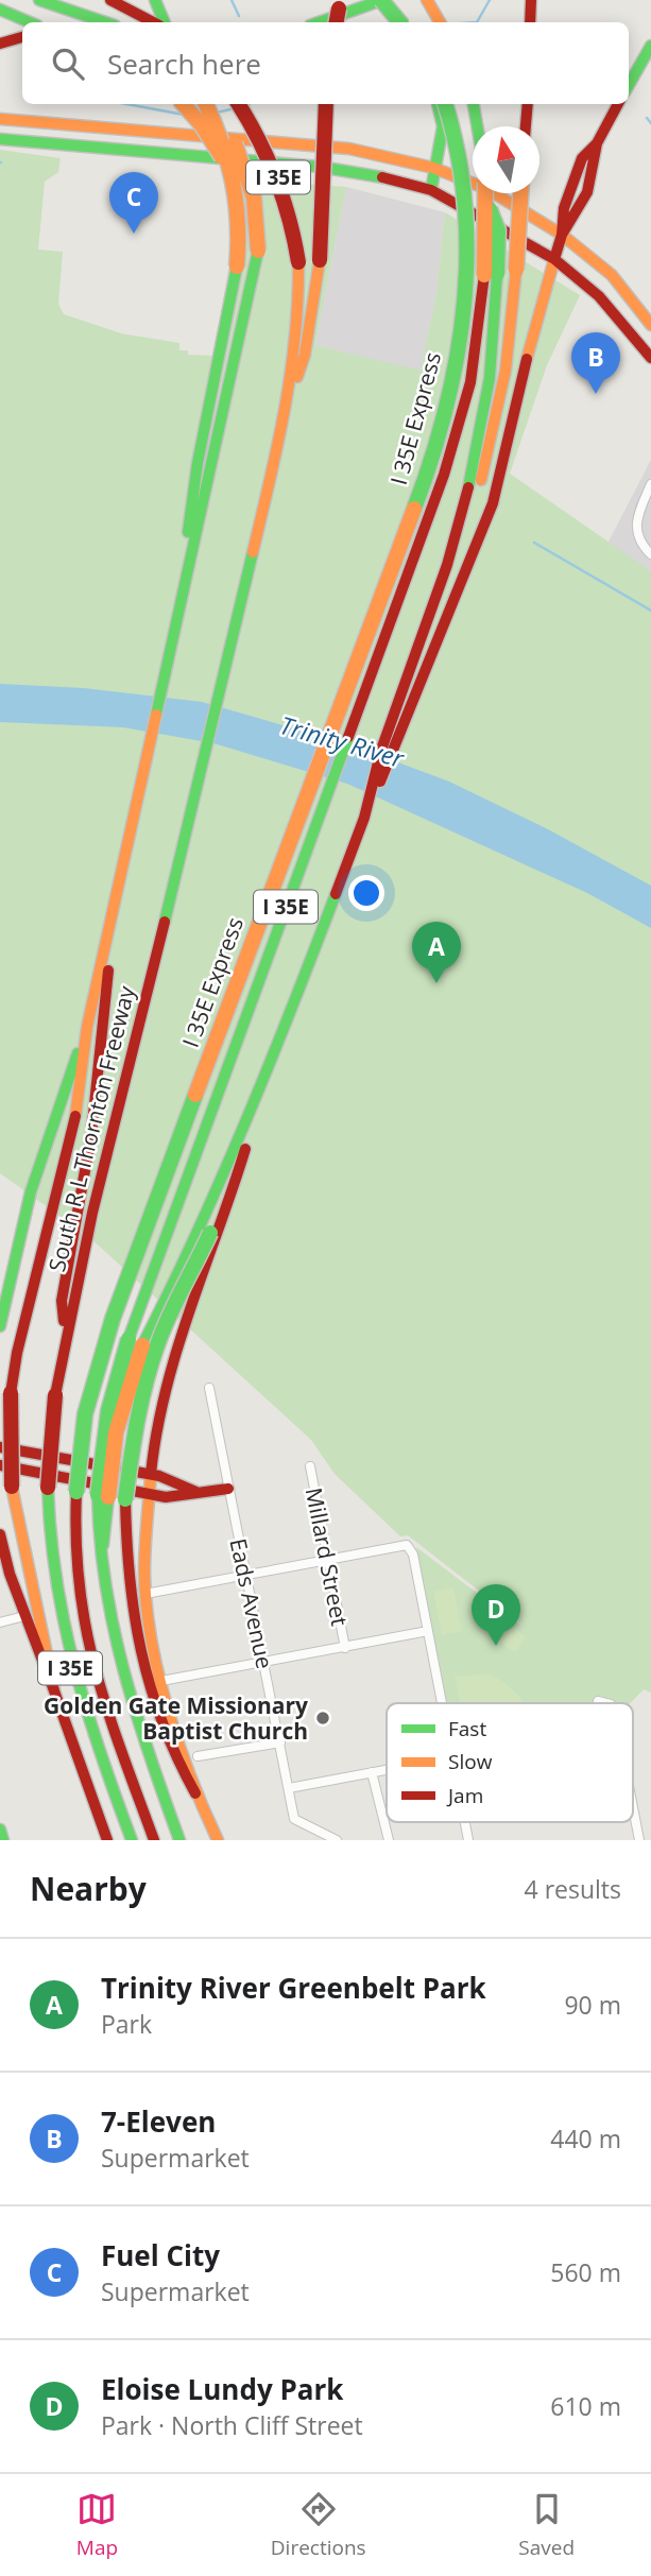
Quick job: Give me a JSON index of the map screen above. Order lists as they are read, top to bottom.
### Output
{
  "streets": {
    "main road": ["I 35E", "I 35E Express", "South R L Thornton Freeway"],
    "street": ["Millard Street", "Eads Avenue"]
  },
  "crossings": [
    ["I 35E", "South R L Thornton Freeway"]
  ],
  "water": ["Trinity River"],
  "places": ["Golden Gate Missionary Baptist Church"],
  "legend": ["Fast", "Slow", "Jam"],
  "north": "top",
  "page": {
    "search": "Search here",
    "pins": [
      "C",
      "B",
      "A",
      "D"
    ],
    "heading": ["Nearby", "4 results"],
    "list": [
      {
        "mark": "A",
        "name": "Trinity River Greenbelt Park",
        "note": "Park",
        "value": "90 m"
      },
      {
        "mark": "B",
        "name": "7-Eleven",
        "note": "Supermarket",
        "value": "440 m"
      },
      {
        "mark": "C",
        "name": "Fuel City",
        "note": "Supermarket",
        "value": "560 m"
      },
      {
        "mark": "D",
        "name": "Eloise Lundy Park",
        "note": "Park · North Cliff Street",
        "value": "610 m"
      }
    ],
    "nav": ["Map", "Directions", "Saved"]
  }
}
